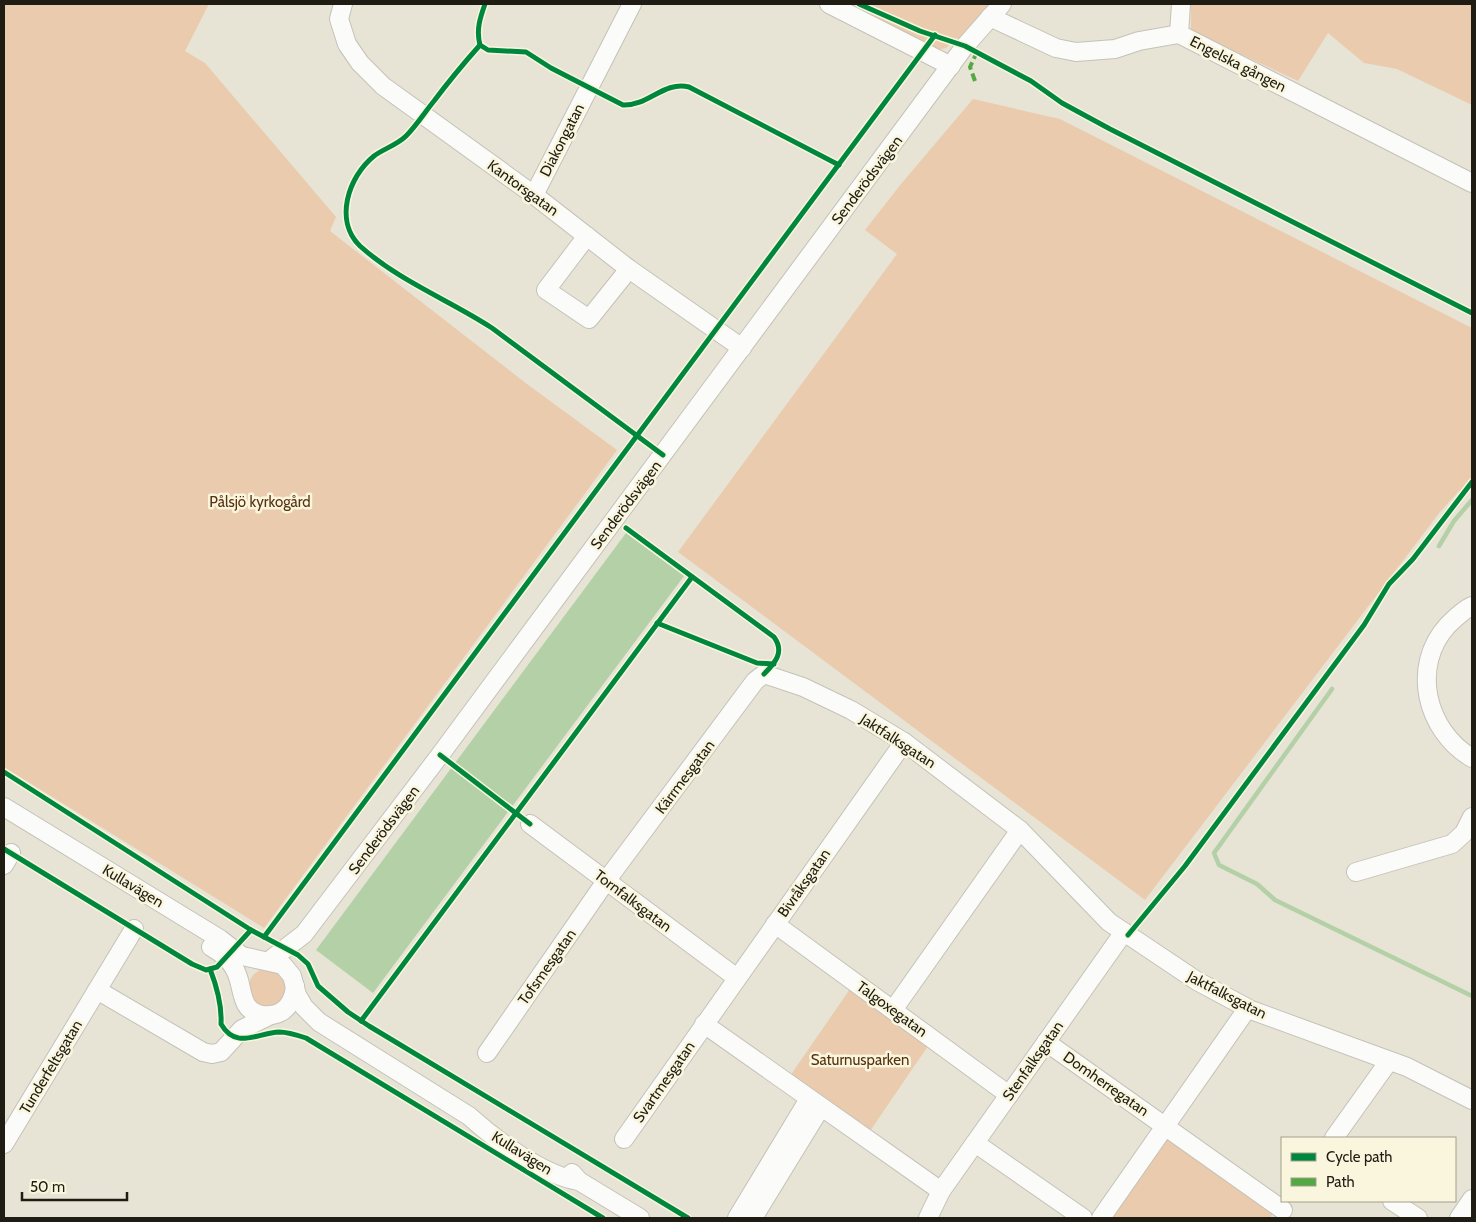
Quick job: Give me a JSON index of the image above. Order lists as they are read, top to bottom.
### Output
{
  "streets": {
    "street": [
      "Engelska gången",
      "Diakongatan",
      "Senderödsvägen",
      "Kantorsgatan",
      "Jaktfalksgatan",
      "Kärrmesgatan",
      "Bivråksgatan",
      "Kullavägen",
      "Tornfalksgatan",
      "Tofsmesgatan",
      "Talgoxegatan",
      "Stenfalksgatan",
      "Tunderfeltsgatan",
      "Svartmesgatan",
      "Domherregatan"
    ]
  },
  "crossings": [
    ["Engelska gången", "Senderödsvägen"],
    ["Diakongatan", "Kantorsgatan"],
    ["Senderödsvägen", "Kantorsgatan"],
    ["Senderödsvägen", "Kullavägen"],
    ["Jaktfalksgatan", "Kärrmesgatan"],
    ["Jaktfalksgatan", "Bivråksgatan"],
    ["Jaktfalksgatan", "Stenfalksgatan"],
    ["Kärrmesgatan", "Tornfalksgatan"],
    ["Kärrmesgatan", "Tofsmesgatan"],
    ["Bivråksgatan", "Tornfalksgatan"],
    ["Bivråksgatan", "Talgoxegatan"],
    ["Bivråksgatan", "Svartmesgatan"],
    ["Tornfalksgatan", "Tofsmesgatan"],
    ["Talgoxegatan", "Stenfalksgatan"],
    ["Stenfalksgatan", "Domherregatan"]
  ],
  "parks": ["Pålsjö kyrkogård", "Saturnusparken"],
  "legend": ["Cycle path", "Path"],
  "scale_bar": "50 m"
}
